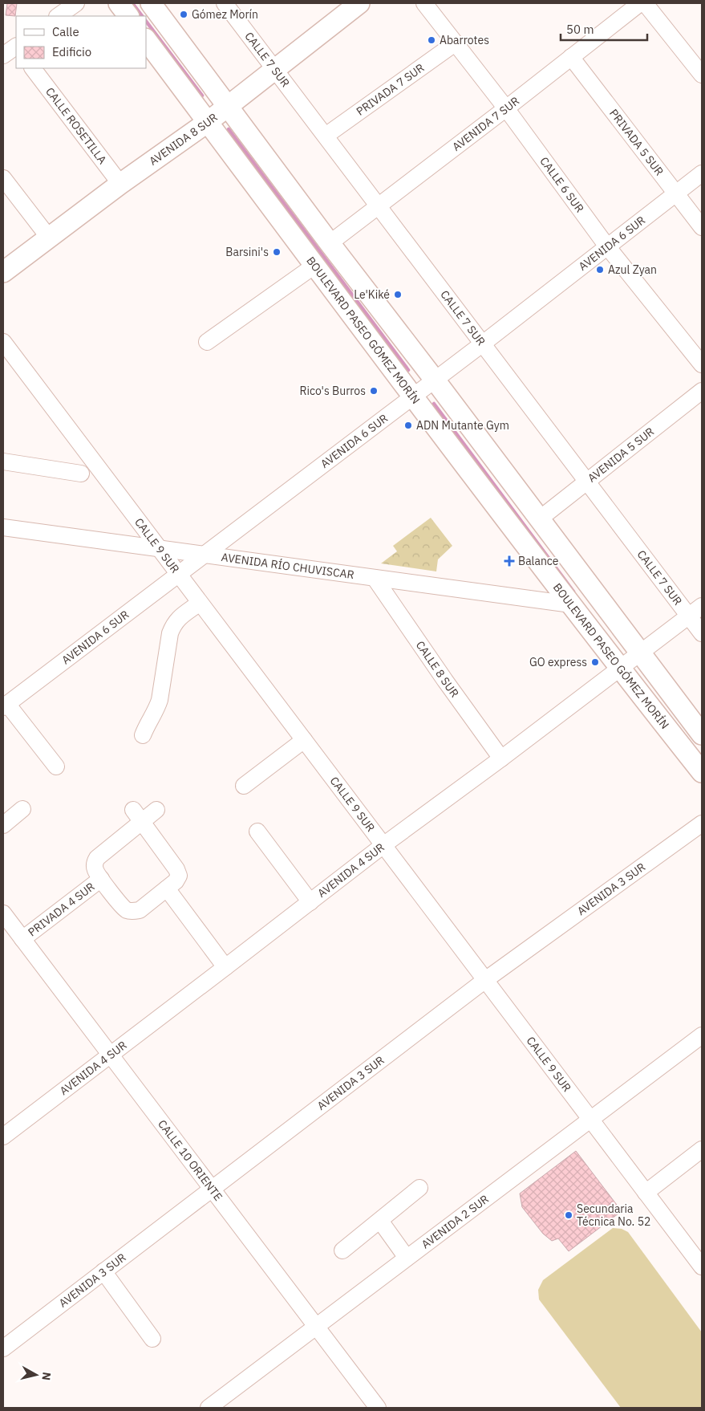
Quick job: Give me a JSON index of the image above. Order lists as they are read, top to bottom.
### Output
{
  "streets": {
    "main road": ["AVENIDA 8 SUR", "BOULEVARD PASEO GÓMEZ MORÍN"],
    "street": [
      "CALLE 7 SUR",
      "PRIVADA 7 SUR",
      "AVENIDA 7 SUR",
      "CALLE ROSETILLA",
      "PRIVADA 5 SUR",
      "CALLE 6 SUR",
      "AVENIDA 6 SUR",
      "AVENIDA 5 SUR",
      "CALLE 9 SUR",
      "AVENIDA RÍO CHUVISCAR",
      "CALLE 8 SUR",
      "AVENIDA 4 SUR",
      "AVENIDA 3 SUR",
      "PRIVADA 4 SUR",
      "CALLE 10 ORIENTE",
      "AVENIDA 2 SUR"
    ]
  },
  "crossings": [
    ["CALLE 7 SUR", "PRIVADA 7 SUR"],
    ["CALLE 7 SUR", "AVENIDA 7 SUR"],
    ["CALLE 7 SUR", "AVENIDA 8 SUR"],
    ["CALLE 7 SUR", "AVENIDA 6 SUR"],
    ["CALLE 7 SUR", "AVENIDA 5 SUR"],
    ["CALLE 7 SUR", "AVENIDA 4 SUR"],
    ["PRIVADA 7 SUR", "CALLE 6 SUR"],
    ["AVENIDA 7 SUR", "PRIVADA 5 SUR"],
    ["AVENIDA 7 SUR", "CALLE 6 SUR"],
    ["CALLE ROSETILLA", "AVENIDA 8 SUR"],
    ["AVENIDA 8 SUR", "BOULEVARD PASEO GÓMEZ MORÍN"],
    ["PRIVADA 5 SUR", "AVENIDA 6 SUR"],
    ["CALLE 6 SUR", "AVENIDA 6 SUR"],
    ["AVENIDA 6 SUR", "BOULEVARD PASEO GÓMEZ MORÍN"],
    ["AVENIDA 6 SUR", "CALLE 9 SUR"],
    ["AVENIDA 6 SUR", "AVENIDA RÍO CHUVISCAR"],
    ["BOULEVARD PASEO GÓMEZ MORÍN", "AVENIDA RÍO CHUVISCAR"],
    ["BOULEVARD PASEO GÓMEZ MORÍN", "AVENIDA 4 SUR"],
    ["CALLE 9 SUR", "AVENIDA RÍO CHUVISCAR"],
    ["CALLE 9 SUR", "AVENIDA 4 SUR"],
    ["CALLE 9 SUR", "AVENIDA 3 SUR"],
    ["CALLE 9 SUR", "AVENIDA 2 SUR"],
    ["AVENIDA RÍO CHUVISCAR", "CALLE 8 SUR"],
    ["CALLE 8 SUR", "AVENIDA 4 SUR"],
    ["AVENIDA 4 SUR", "CALLE 10 ORIENTE"],
    ["AVENIDA 3 SUR", "CALLE 10 ORIENTE"],
    ["PRIVADA 4 SUR", "CALLE 10 ORIENTE"],
    ["CALLE 10 ORIENTE", "AVENIDA 2 SUR"]
  ],
  "places": {
    "other": [
      "Gómez Morín",
      "Abarrotes",
      "Barsini's",
      "Azul Zyan",
      "Le'Kiké",
      "Rico's Burros",
      "ADN Mutante Gym",
      "GO express",
      "Secundaria Técnica No. 52"
    ],
    "health": ["Balance"]
  },
  "legend": ["Calle", "Edificio"],
  "scale_bar": "50 m",
  "north": "right"
}
